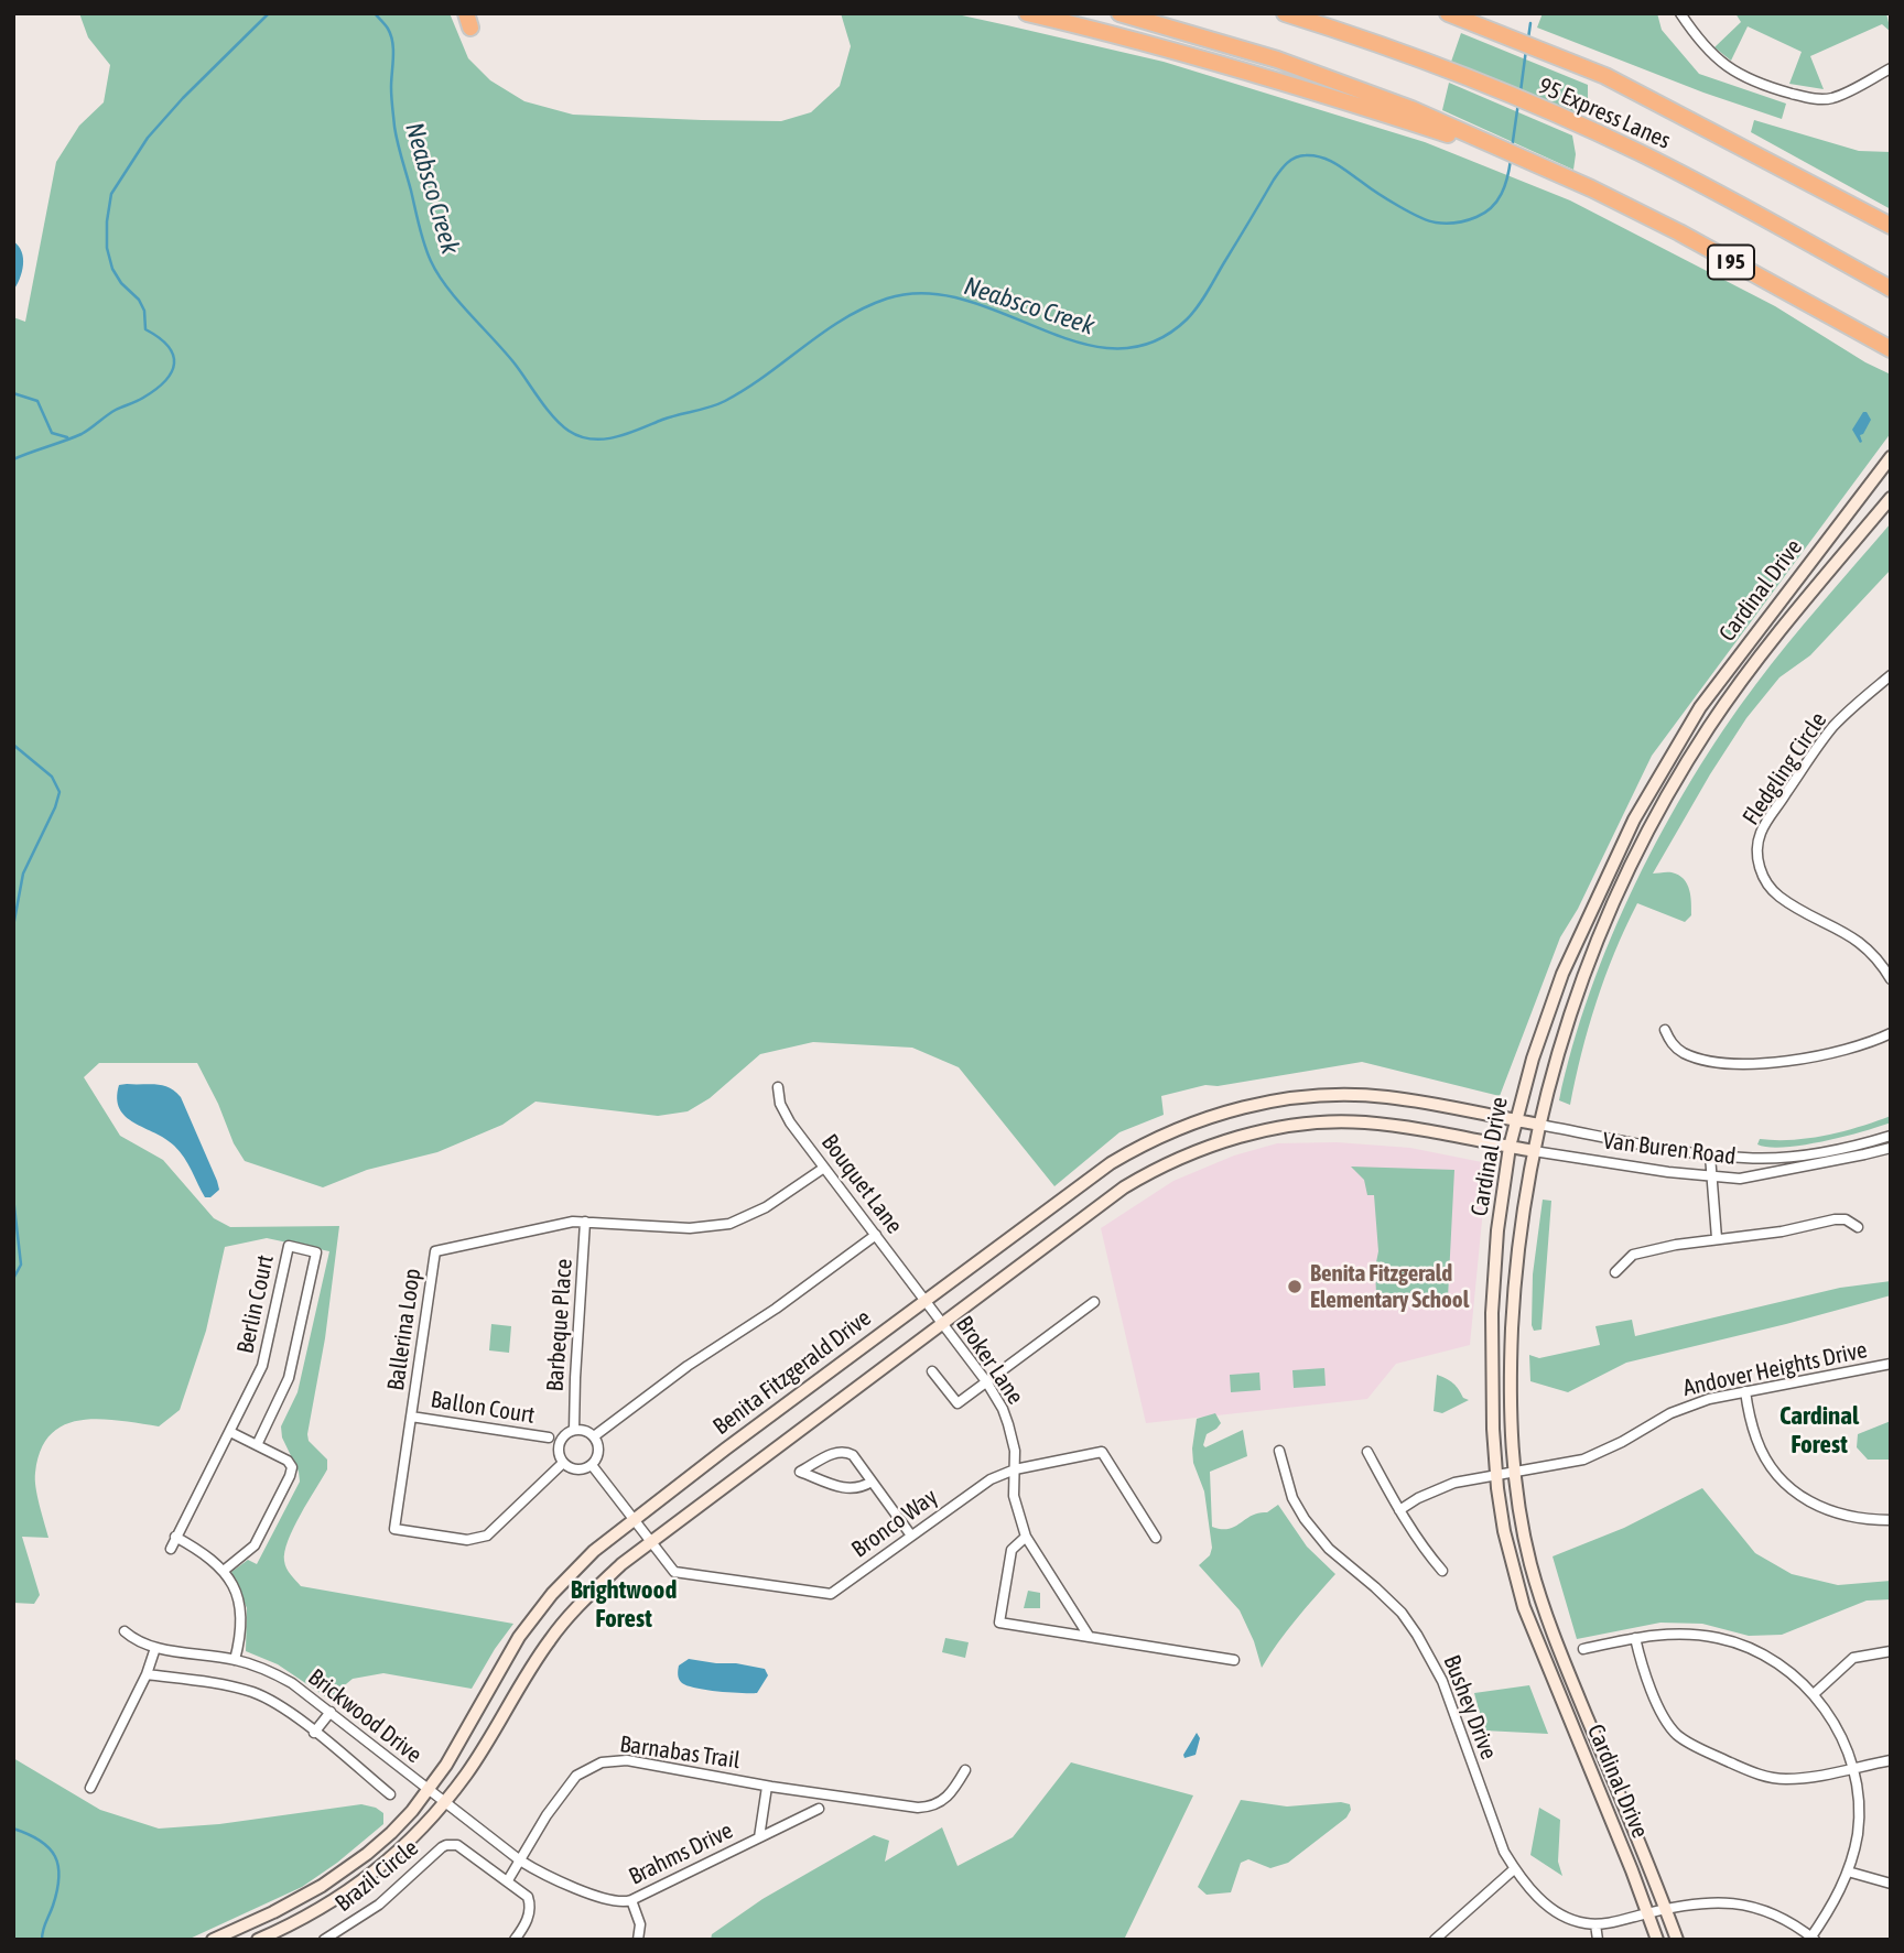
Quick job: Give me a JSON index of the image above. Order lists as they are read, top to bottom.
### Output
{
  "streets": {
    "highway": ["95 Express Lanes", "I 95"],
    "main road": ["Cardinal Drive", "Benita Fitzgerald Drive"],
    "street": [
      "Fledgling Circle",
      "Van Buren Road",
      "Bouquet Lane",
      "Berlin Court",
      "Barbeque Place",
      "Ballerina Loop",
      "Broker Lane",
      "Andover Heights Drive",
      "Ballon Court",
      "Bronco Way",
      "Bushey Drive",
      "Brickwood Drive",
      "Barnabas Trail",
      "Brahms Drive",
      "Brazil Circle"
    ]
  },
  "crossings": [
    ["Cardinal Drive", "Van Buren Road"],
    ["Cardinal Drive", "Andover Heights Drive"],
    ["Cardinal Drive", "Benita Fitzgerald Drive"],
    ["Cardinal Drive", "Bushey Drive"],
    ["Van Buren Road", "Benita Fitzgerald Drive"],
    ["Bouquet Lane", "Ballerina Loop"],
    ["Bouquet Lane", "Broker Lane"],
    ["Bouquet Lane", "Benita Fitzgerald Drive"],
    ["Barbeque Place", "Ballerina Loop"],
    ["Ballerina Loop", "Ballon Court"],
    ["Broker Lane", "Benita Fitzgerald Drive"],
    ["Broker Lane", "Bronco Way"],
    ["Benita Fitzgerald Drive", "Bronco Way"],
    ["Benita Fitzgerald Drive", "Brickwood Drive"],
    ["Brickwood Drive", "Brahms Drive"],
    ["Barnabas Trail", "Brahms Drive"],
    ["Barnabas Trail", "Brazil Circle"]
  ],
  "districts": ["Cardinal Forest", "Brightwood Forest"],
  "water": ["Neabsco Creek"],
  "places": ["Benita Fitzgerald Elementary School"]
}
